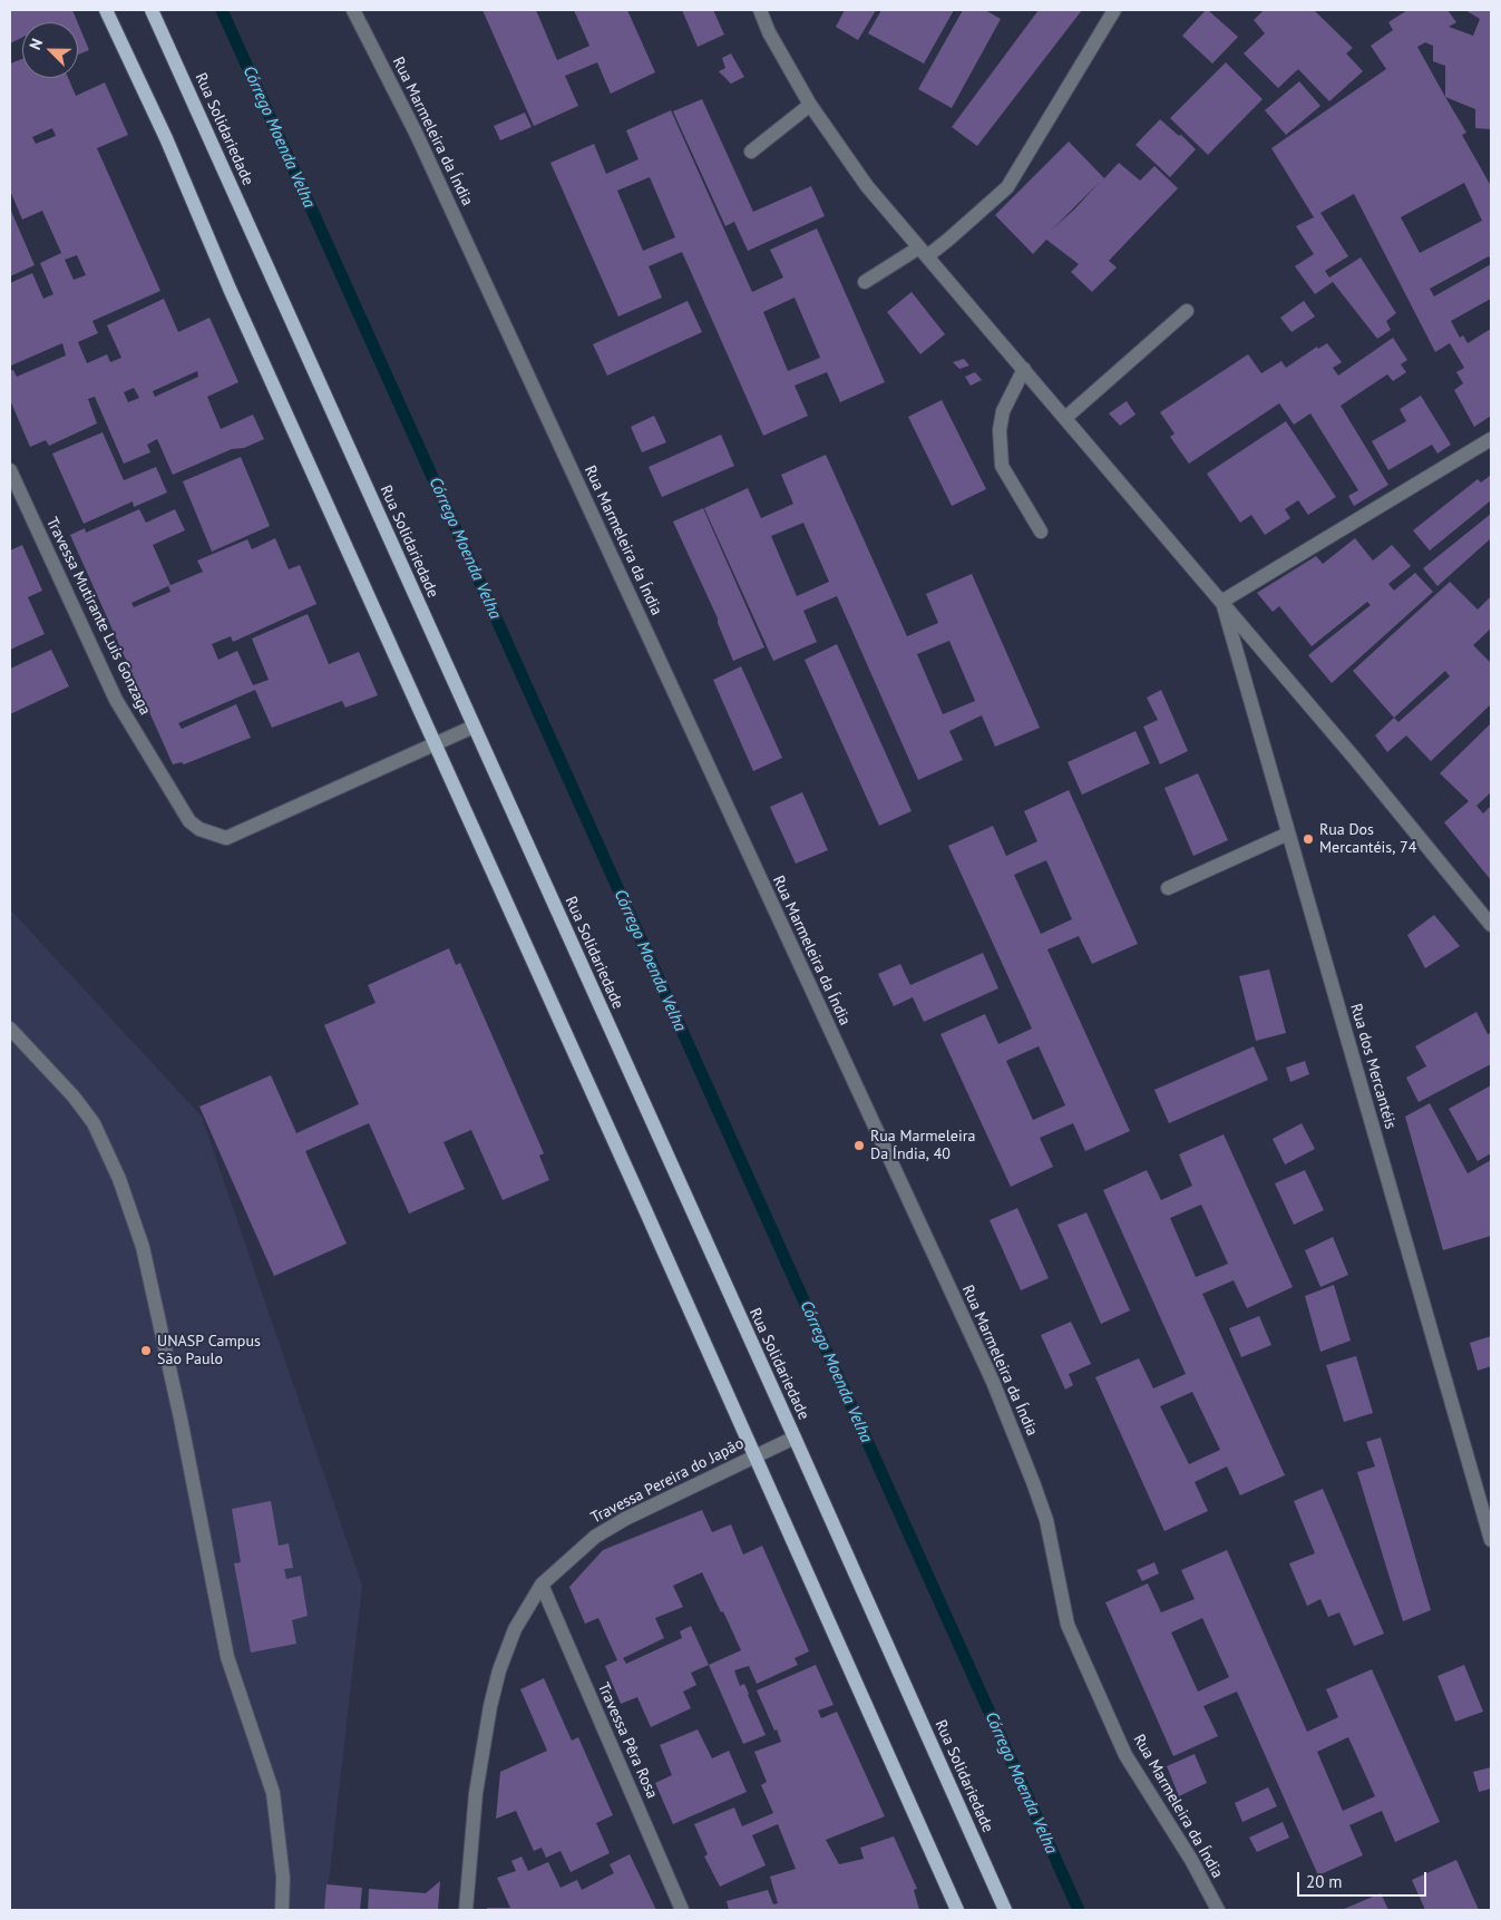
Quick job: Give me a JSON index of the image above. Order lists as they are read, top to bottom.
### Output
{
  "streets": {
    "main road": ["Rua Solidariedade"],
    "street": [
      "Rua Marmeleira da Índia",
      "Travessa Mutirante Luís Gonzaga",
      "Rua dos Mercantéis",
      "Travessa Pereira do Japão",
      "Travessa Pêra Rosa"
    ]
  },
  "crossings": [
    ["Rua Solidariedade", "Travessa Mutirante Luís Gonzaga"],
    ["Rua Solidariedade", "Travessa Pereira do Japão"],
    ["Travessa Pereira do Japão", "Travessa Pêra Rosa"]
  ],
  "water": ["Córrego Moenda Velha"],
  "places": ["Rua Dos Mercantéis, 74", "Rua Marmeleira Da Índia, 40", "UNASP Campus São Paulo"],
  "scale_bar": "20 m",
  "north": "top left"
}
